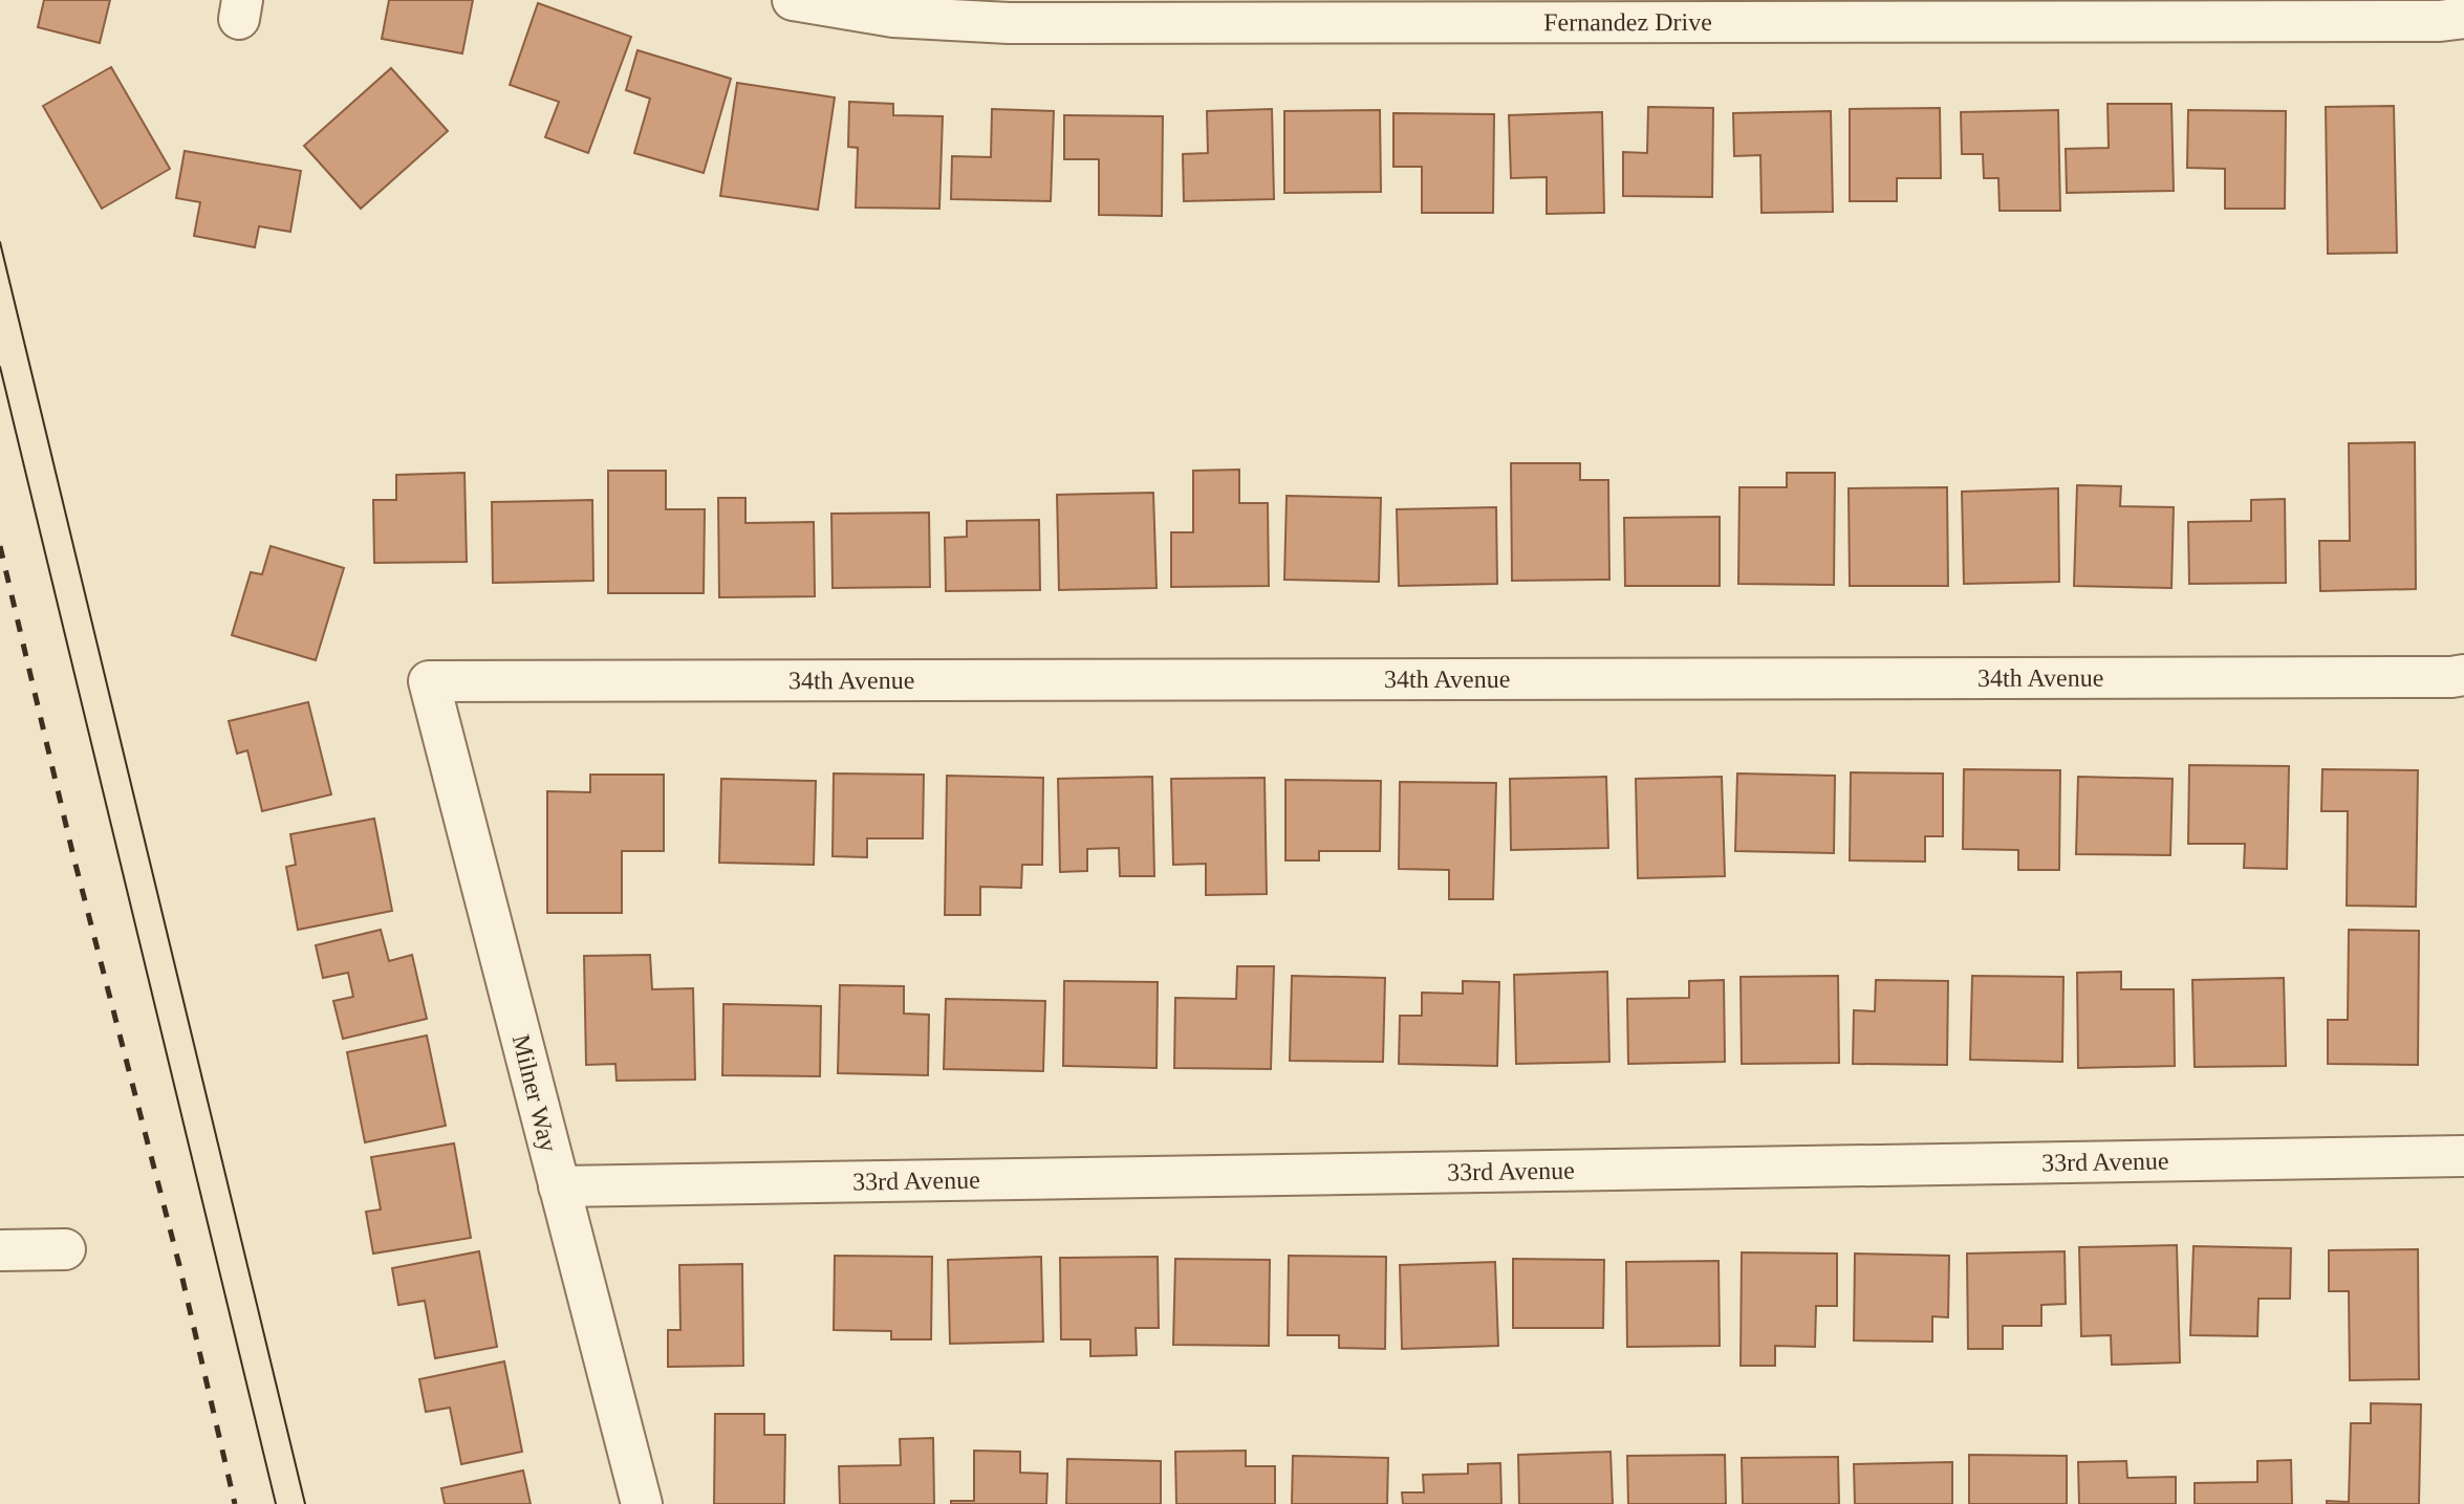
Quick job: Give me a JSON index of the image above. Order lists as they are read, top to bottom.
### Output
{
  "streets": {
    "street": [
      "Fernandez Drive",
      "34th Avenue",
      "Milner Way",
      "33rd Avenue"
    ]
  },
  "crossings": [
    ["34th Avenue", "Milner Way"],
    ["Milner Way", "33rd Avenue"]
  ]
}
